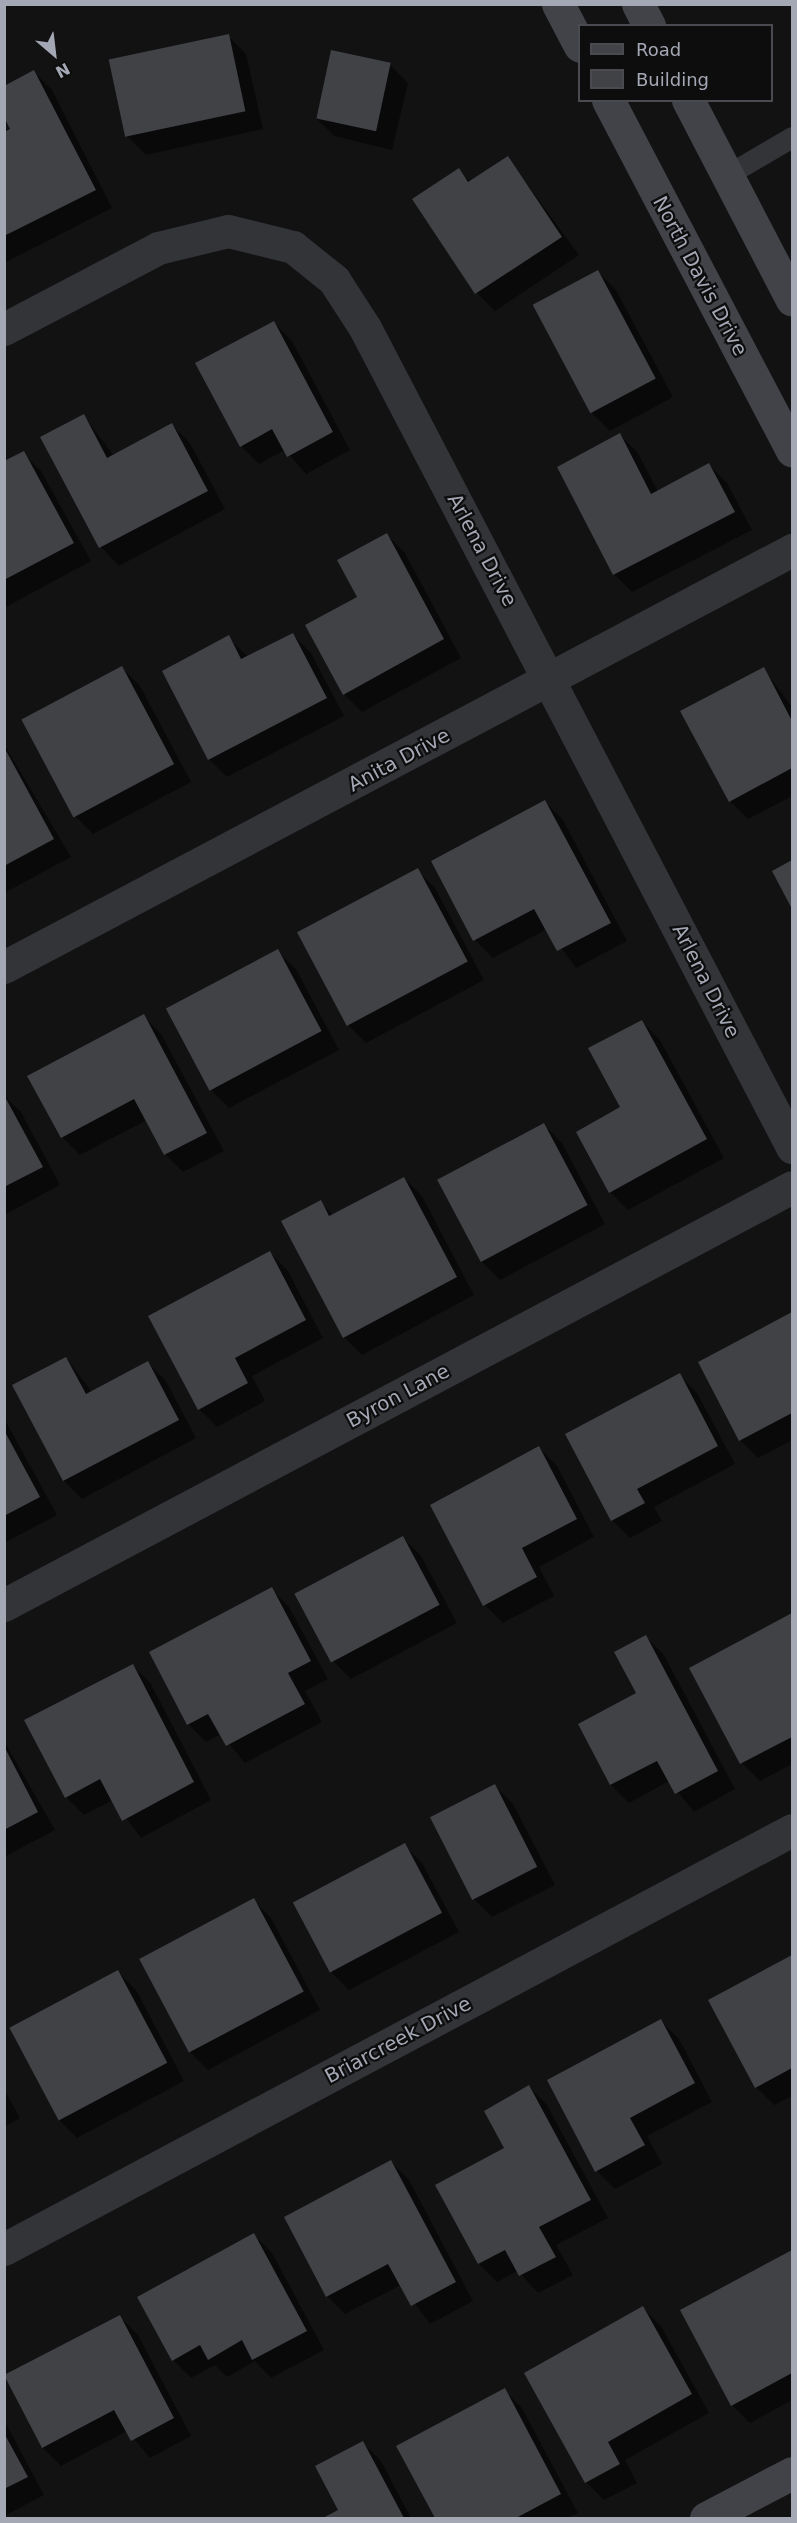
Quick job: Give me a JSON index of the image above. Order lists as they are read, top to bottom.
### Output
{
  "streets": {
    "street": [
      "North Davis Drive",
      "Arlena Drive",
      "Anita Drive",
      "Byron Lane",
      "Briarcreek Drive"
    ]
  },
  "crossings": [
    ["Arlena Drive", "Anita Drive"]
  ],
  "legend": ["Road", "Building"],
  "north": "bottom right"
}
